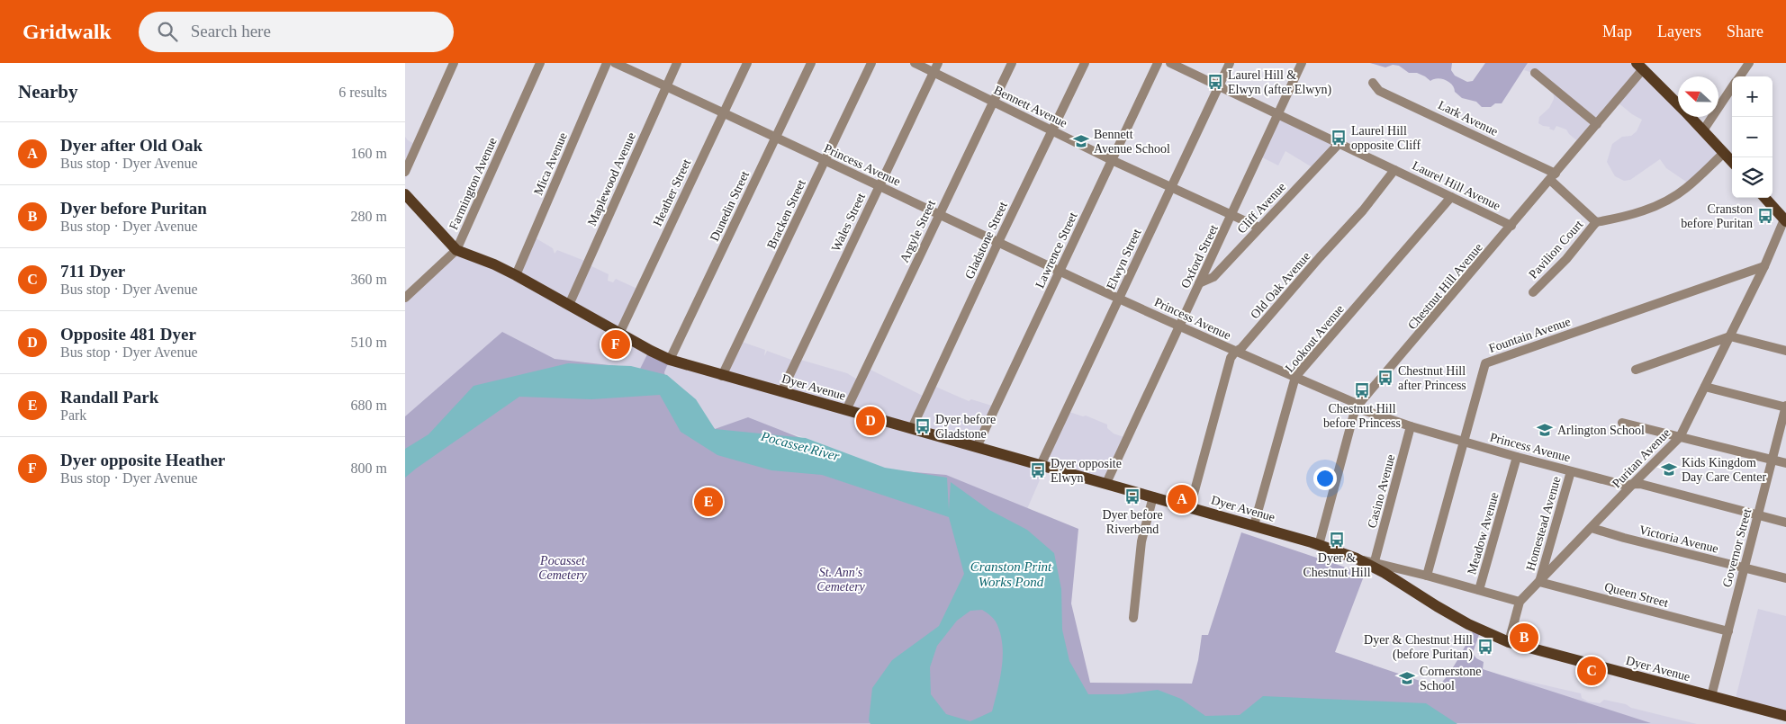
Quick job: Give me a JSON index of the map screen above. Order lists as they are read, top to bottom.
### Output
{
  "streets": {
    "main road": ["Dyer Avenue"],
    "street": [
      "Bennett Avenue",
      "Lark Avenue",
      "Mica Avenue",
      "Princess Avenue",
      "Maplewood Avenue",
      "Farmington Avenue",
      "Laurel Hill Avenue",
      "Heather Street",
      "Dunedin Street",
      "Cliff Avenue",
      "Bracken Street",
      "Wales Street",
      "Argyle Street",
      "Gladstone Street",
      "Pavilion Court",
      "Lawrence Street",
      "Oxford Street",
      "Elwyn Street",
      "Old Oak Avenue",
      "Chestnut Hill Avenue",
      "Fountain Avenue",
      "Lookout Avenue",
      "Puritan Avenue",
      "Casino Avenue",
      "Homestead Avenue",
      "Meadow Avenue",
      "Victoria Avenue",
      "Governor Street",
      "Queen Street"
    ]
  },
  "crossings": [
    ["Bennett Avenue", "Cliff Avenue"],
    ["Bennett Avenue", "Wales Street"],
    ["Bennett Avenue", "Argyle Street"],
    ["Bennett Avenue", "Gladstone Street"],
    ["Bennett Avenue", "Lawrence Street"],
    ["Bennett Avenue", "Oxford Street"],
    ["Bennett Avenue", "Elwyn Street"],
    ["Lark Avenue", "Pavilion Court"],
    ["Lark Avenue", "Chestnut Hill Avenue"],
    ["Mica Avenue", "Dyer Avenue"],
    ["Princess Avenue", "Maplewood Avenue"],
    ["Princess Avenue", "Heather Street"],
    ["Princess Avenue", "Dunedin Street"],
    ["Princess Avenue", "Bracken Street"],
    ["Princess Avenue", "Wales Street"],
    ["Princess Avenue", "Argyle Street"],
    ["Princess Avenue", "Gladstone Street"],
    ["Princess Avenue", "Lawrence Street"],
    ["Princess Avenue", "Oxford Street"],
    ["Princess Avenue", "Elwyn Street"],
    ["Princess Avenue", "Old Oak Avenue"],
    ["Princess Avenue", "Chestnut Hill Avenue"],
    ["Princess Avenue", "Fountain Avenue"],
    ["Princess Avenue", "Lookout Avenue"],
    ["Princess Avenue", "Puritan Avenue"],
    ["Princess Avenue", "Casino Avenue"],
    ["Princess Avenue", "Homestead Avenue"],
    ["Princess Avenue", "Meadow Avenue"],
    ["Princess Avenue", "Governor Street"],
    ["Maplewood Avenue", "Dyer Avenue"],
    ["Farmington Avenue", "Dyer Avenue"],
    ["Laurel Hill Avenue", "Cliff Avenue"],
    ["Laurel Hill Avenue", "Oxford Street"],
    ["Laurel Hill Avenue", "Elwyn Street"],
    ["Laurel Hill Avenue", "Old Oak Avenue"],
    ["Laurel Hill Avenue", "Chestnut Hill Avenue"],
    ["Laurel Hill Avenue", "Lookout Avenue"],
    ["Heather Street", "Dyer Avenue"],
    ["Dunedin Street", "Dyer Avenue"],
    ["Cliff Avenue", "Oxford Street"],
    ["Bracken Street", "Dyer Avenue"],
    ["Wales Street", "Dyer Avenue"],
    ["Argyle Street", "Dyer Avenue"],
    ["Gladstone Street", "Dyer Avenue"],
    ["Lawrence Street", "Dyer Avenue"],
    ["Oxford Street", "Dyer Avenue"],
    ["Elwyn Street", "Dyer Avenue"],
    ["Old Oak Avenue", "Dyer Avenue"],
    ["Chestnut Hill Avenue", "Dyer Avenue"],
    ["Fountain Avenue", "Dyer Avenue"],
    ["Fountain Avenue", "Puritan Avenue"],
    ["Fountain Avenue", "Meadow Avenue"],
    ["Lookout Avenue", "Dyer Avenue"],
    ["Dyer Avenue", "Casino Avenue"],
    ["Dyer Avenue", "Meadow Avenue"],
    ["Dyer Avenue", "Governor Street"],
    ["Puritan Avenue", "Homestead Avenue"],
    ["Puritan Avenue", "Victoria Avenue"],
    ["Puritan Avenue", "Queen Street"],
    ["Homestead Avenue", "Queen Street"],
    ["Victoria Avenue", "Governor Street"],
    ["Governor Street", "Queen Street"]
  ],
  "water": ["Pocasset River", "Cranston Print Works Pond"],
  "parks": ["Pocasset Cemetery", "St. Ann's Cemetery"],
  "places": {
    "bus stop": [
      "Laurel Hill & Elwyn (after Elwyn)",
      "Laurel Hill opposite Cliff",
      "Cranston before Puritan",
      "Chestnut Hill after Princess",
      "Chestnut Hill before Princess",
      "Dyer before Gladstone",
      "Dyer opposite Elwyn",
      "Dyer before Riverbend",
      "Dyer & Chestnut Hill",
      "Dyer & Chestnut Hill (before Puritan)"
    ],
    "school or university": [
      "Bennett Avenue School",
      "Arlington School",
      "Kids Kingdom Day Care Center",
      "Cornerstone School"
    ]
  },
  "north": "left",
  "page": {
    "header": "Gridwalk",
    "search": "Search here",
    "nav": ["Map", "Layers", "Share"],
    "heading": ["Nearby", "6 results"],
    "map_buttons": ["+", "−"],
    "list": [
      {
        "mark": "A",
        "name": "Dyer after Old Oak",
        "note": "Bus stop · Dyer Avenue",
        "value": "160 m"
      },
      {
        "mark": "B",
        "name": "Dyer before Puritan",
        "note": "Bus stop · Dyer Avenue",
        "value": "280 m"
      },
      {
        "mark": "C",
        "name": "711 Dyer",
        "note": "Bus stop · Dyer Avenue",
        "value": "360 m"
      },
      {
        "mark": "D",
        "name": "Opposite 481 Dyer",
        "note": "Bus stop · Dyer Avenue",
        "value": "510 m"
      },
      {
        "mark": "E",
        "name": "Randall Park",
        "note": "Park",
        "value": "680 m"
      },
      {
        "mark": "F",
        "name": "Dyer opposite Heather",
        "note": "Bus stop · Dyer Avenue",
        "value": "800 m"
      }
    ],
    "pins": [
      "F",
      "D",
      "A",
      "E",
      "B",
      "C"
    ]
  }
}
